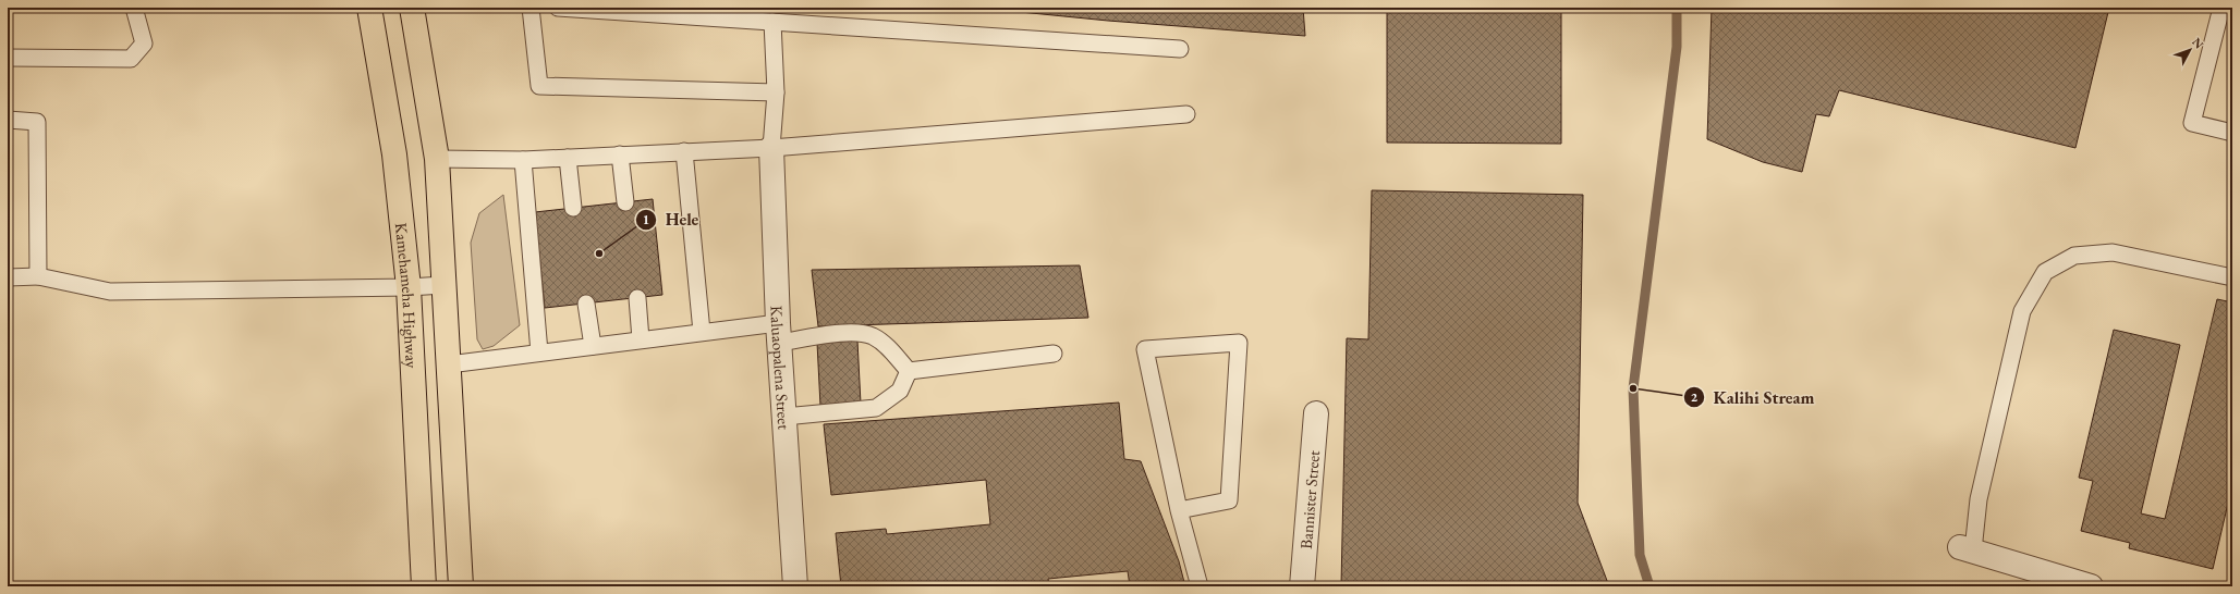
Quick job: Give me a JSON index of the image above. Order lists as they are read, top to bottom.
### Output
{
  "streets": {
    "main road": ["Kamehameha Highway"],
    "street": ["Kaluaopalena Street", "Bannister Street"]
  },
  "places": ["Hele", "Kalihi Stream"],
  "north": "top right"
}
